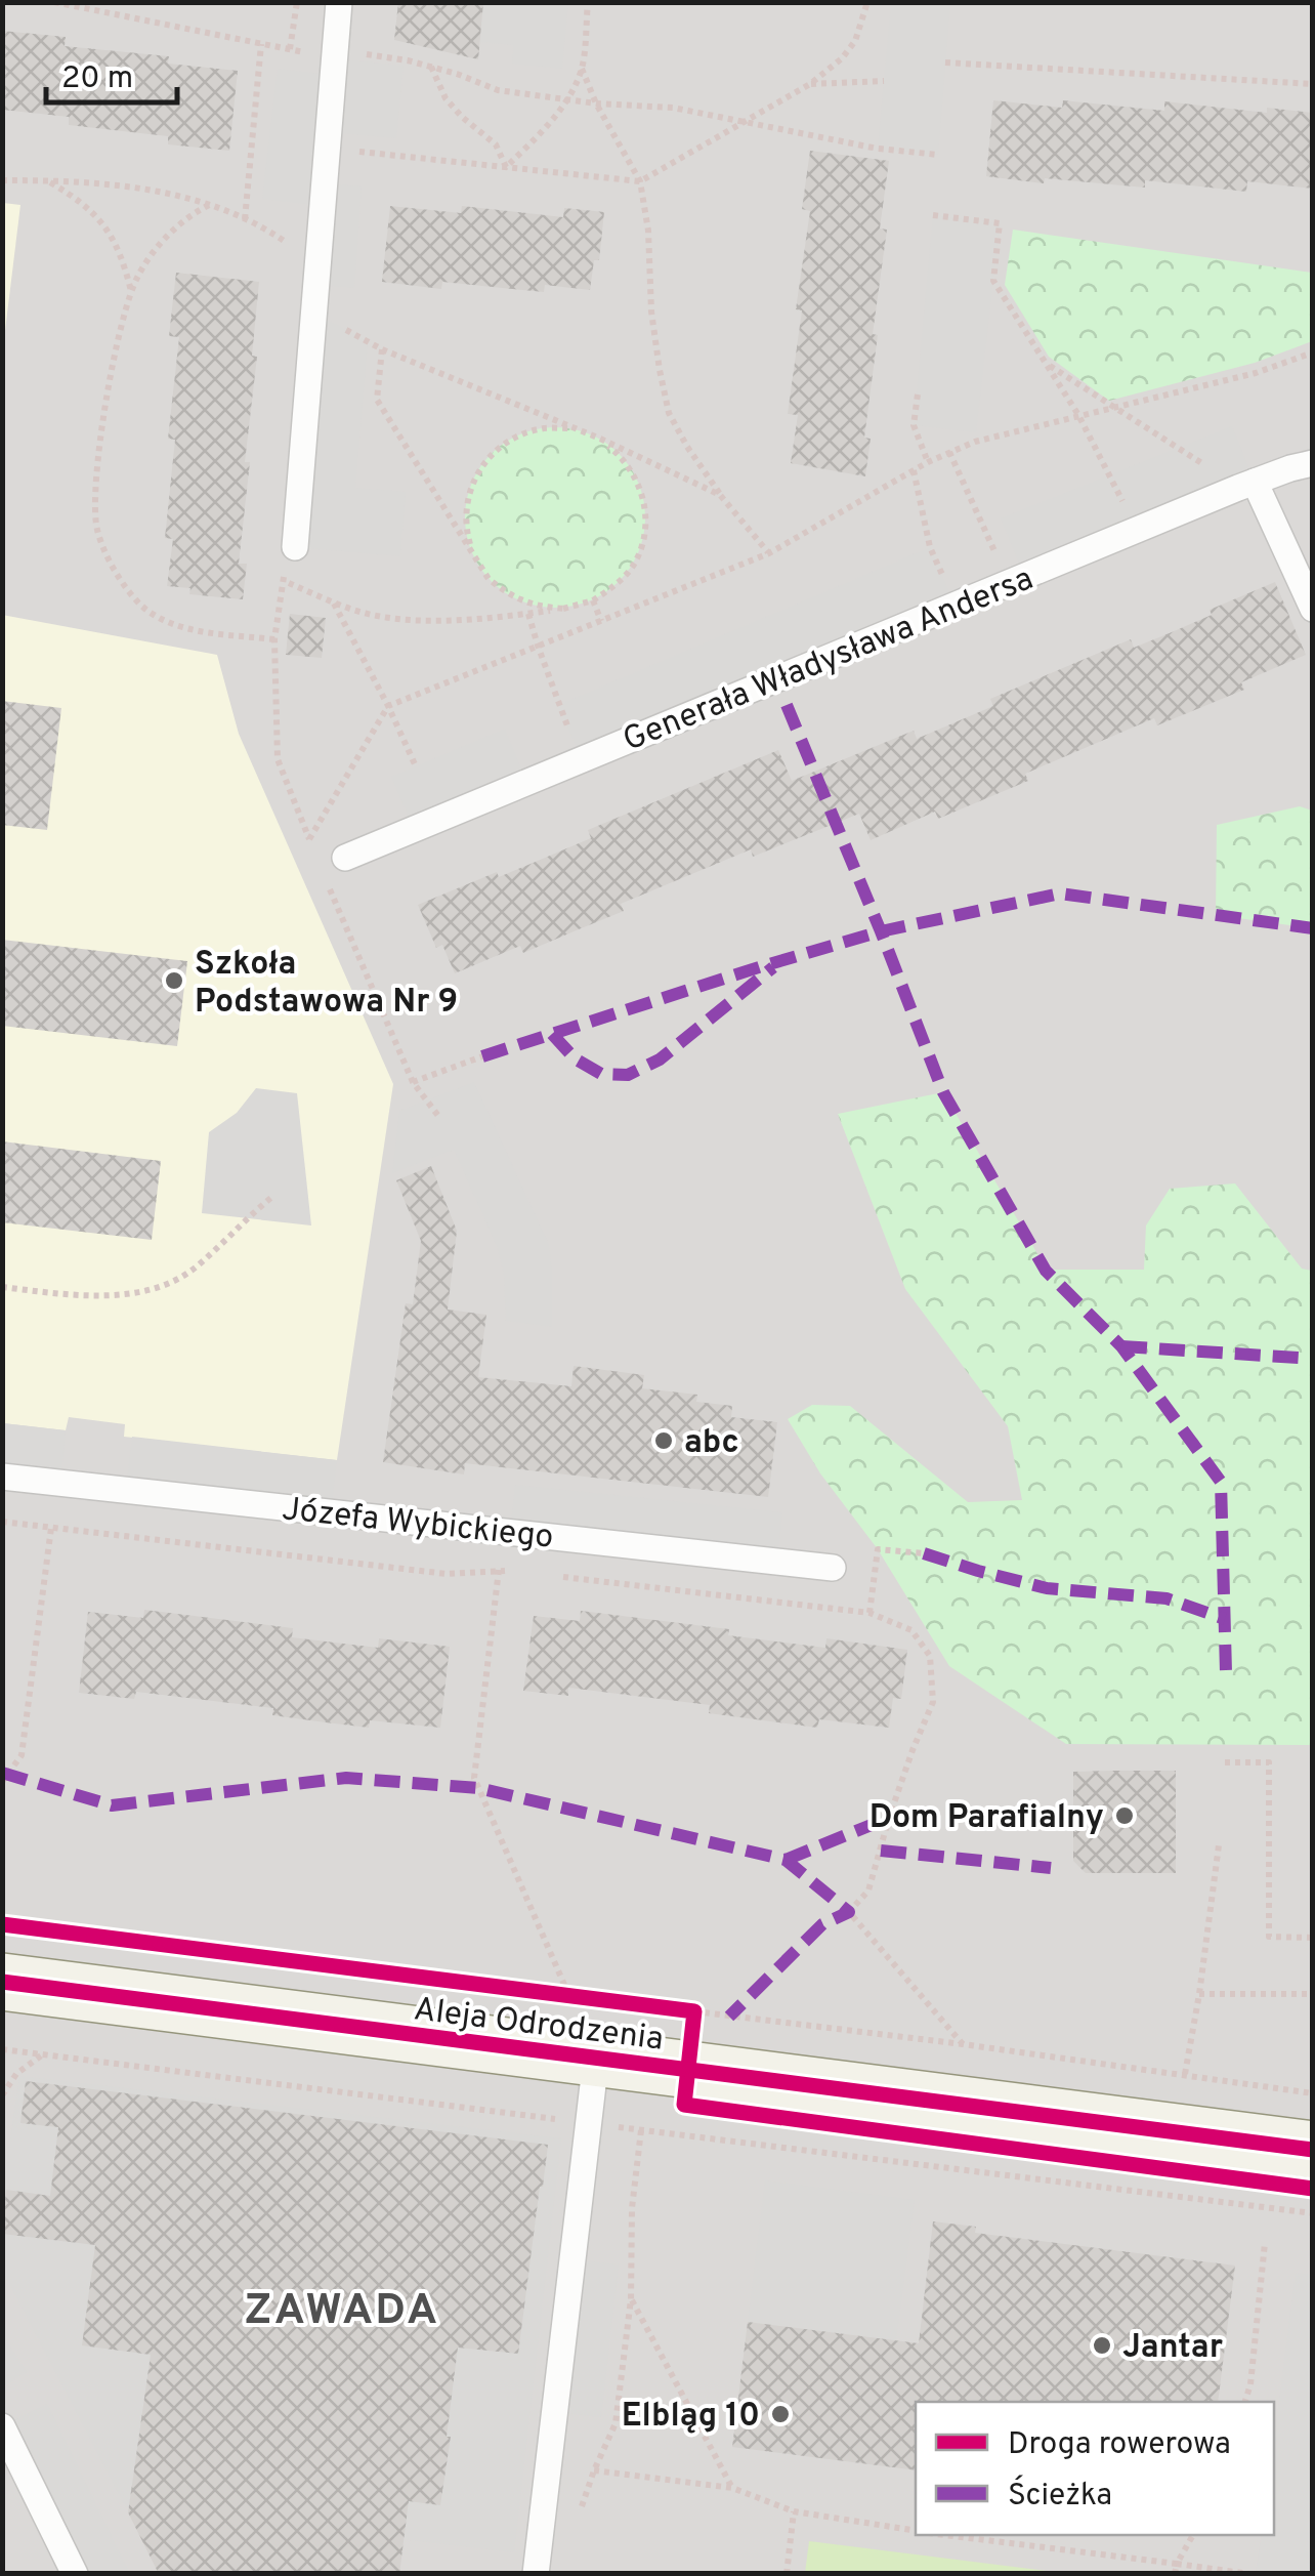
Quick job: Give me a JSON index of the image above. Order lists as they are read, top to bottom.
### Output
{
  "streets": {
    "street": ["Aleja Odrodzenia"],
    "lane": ["Generała Władysława Andersa", "Józefa Wybickiego"]
  },
  "districts": ["ZAWADA"],
  "places": [
    "Szkoła Podstawowa Nr 9",
    "abc",
    "Dom Parafialny",
    "Jantar",
    "Elbląg 10"
  ],
  "legend": ["Droga rowerowa", "Ścieżka"],
  "scale_bar": "20 m"
}
